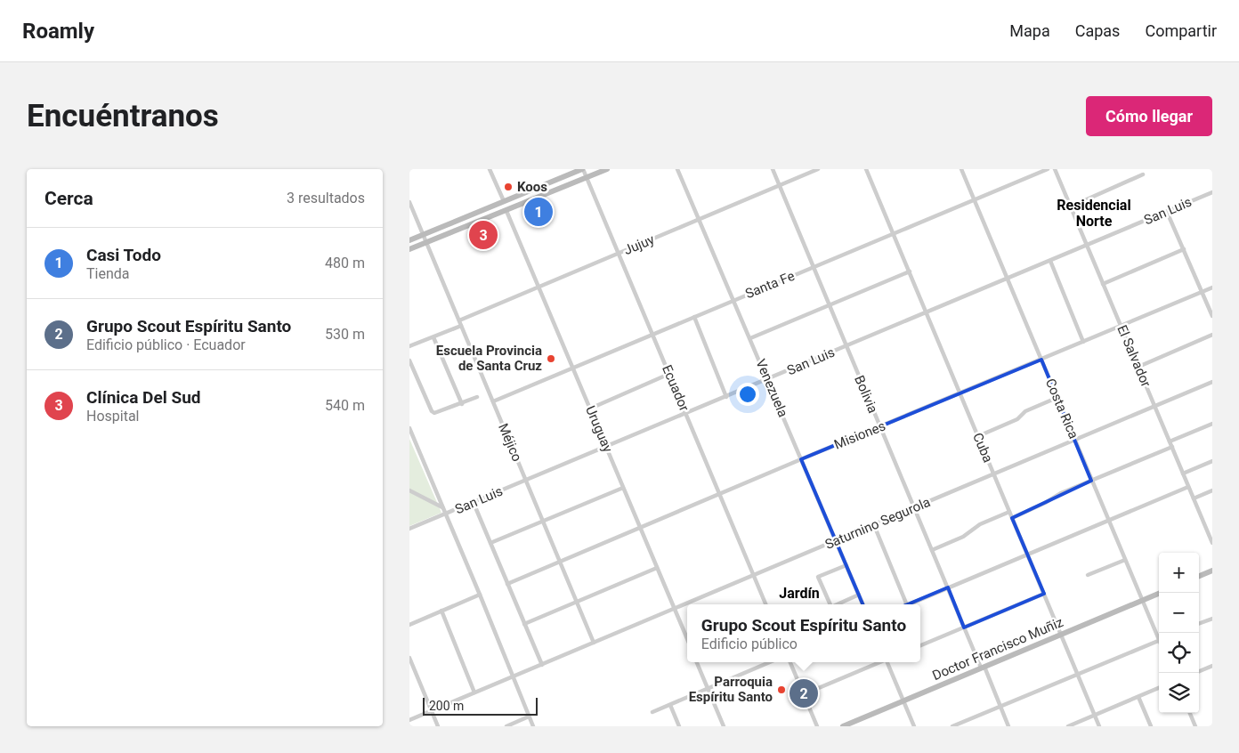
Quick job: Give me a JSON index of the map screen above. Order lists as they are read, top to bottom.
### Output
{
  "streets": {
    "main road": ["Doctor Francisco Muñiz"],
    "street": [
      "San Luis",
      "Jujuy",
      "Santa Fe",
      "El Salvador",
      "Ecuador",
      "Venezuela",
      "Bolivia",
      "Costa Rica",
      "Uruguay",
      "Misiones",
      "Méjico",
      "Cuba",
      "Saturnino Segurola"
    ]
  },
  "crossings": [
    ["San Luis", "El Salvador"],
    ["San Luis", "Ecuador"],
    ["San Luis", "Venezuela"],
    ["San Luis", "Bolivia"],
    ["San Luis", "Costa Rica"],
    ["San Luis", "Uruguay"],
    ["San Luis", "Méjico"],
    ["San Luis", "Cuba"],
    ["Jujuy", "Ecuador"],
    ["Jujuy", "Venezuela"],
    ["Jujuy", "Bolivia"],
    ["Jujuy", "Uruguay"],
    ["Jujuy", "Méjico"],
    ["Santa Fe", "Ecuador"],
    ["Santa Fe", "Venezuela"],
    ["Santa Fe", "Bolivia"],
    ["Santa Fe", "Costa Rica"],
    ["Santa Fe", "Uruguay"],
    ["Santa Fe", "Méjico"],
    ["Santa Fe", "Cuba"],
    ["El Salvador", "Misiones"],
    ["El Salvador", "Saturnino Segurola"],
    ["Ecuador", "Misiones"],
    ["Ecuador", "Saturnino Segurola"],
    ["Venezuela", "Misiones"],
    ["Venezuela", "Saturnino Segurola"],
    ["Bolivia", "Misiones"],
    ["Bolivia", "Saturnino Segurola"],
    ["Bolivia", "Doctor Francisco Muñiz"],
    ["Costa Rica", "Misiones"],
    ["Costa Rica", "Saturnino Segurola"],
    ["Costa Rica", "Doctor Francisco Muñiz"],
    ["Uruguay", "Misiones"],
    ["Uruguay", "Saturnino Segurola"],
    ["Misiones", "Méjico"],
    ["Misiones", "Cuba"],
    ["Méjico", "Saturnino Segurola"],
    ["Cuba", "Saturnino Segurola"],
    ["Cuba", "Doctor Francisco Muñiz"]
  ],
  "districts": ["Residencial Norte", "Jardín"],
  "places": ["Koos", "Escuela Provincia de Santa Cruz", "Parroquia Espíritu Santo"],
  "scale_bar": "200 m",
  "page": {
    "header": "Roamly",
    "nav": ["Mapa", "Capas", "Compartir"],
    "buttons": "Cómo llegar",
    "title": "Encuéntranos",
    "heading": ["Cerca", "3 resultados"],
    "pins": ["1", "3", "2"],
    "list": [
      {
        "mark": "1",
        "name": "Casi Todo",
        "note": "Tienda",
        "value": "480 m"
      },
      {
        "mark": "2",
        "name": "Grupo Scout Espíritu Santo",
        "note": "Edificio público · Ecuador",
        "value": "530 m"
      },
      {
        "mark": "3",
        "name": "Clínica Del Sud",
        "note": "Hospital",
        "value": "540 m"
      }
    ],
    "map_buttons": ["+", "−"],
    "popup": ["Grupo Scout Espíritu Santo", "Edificio público"],
    "scale": "200 m"
  }
}
